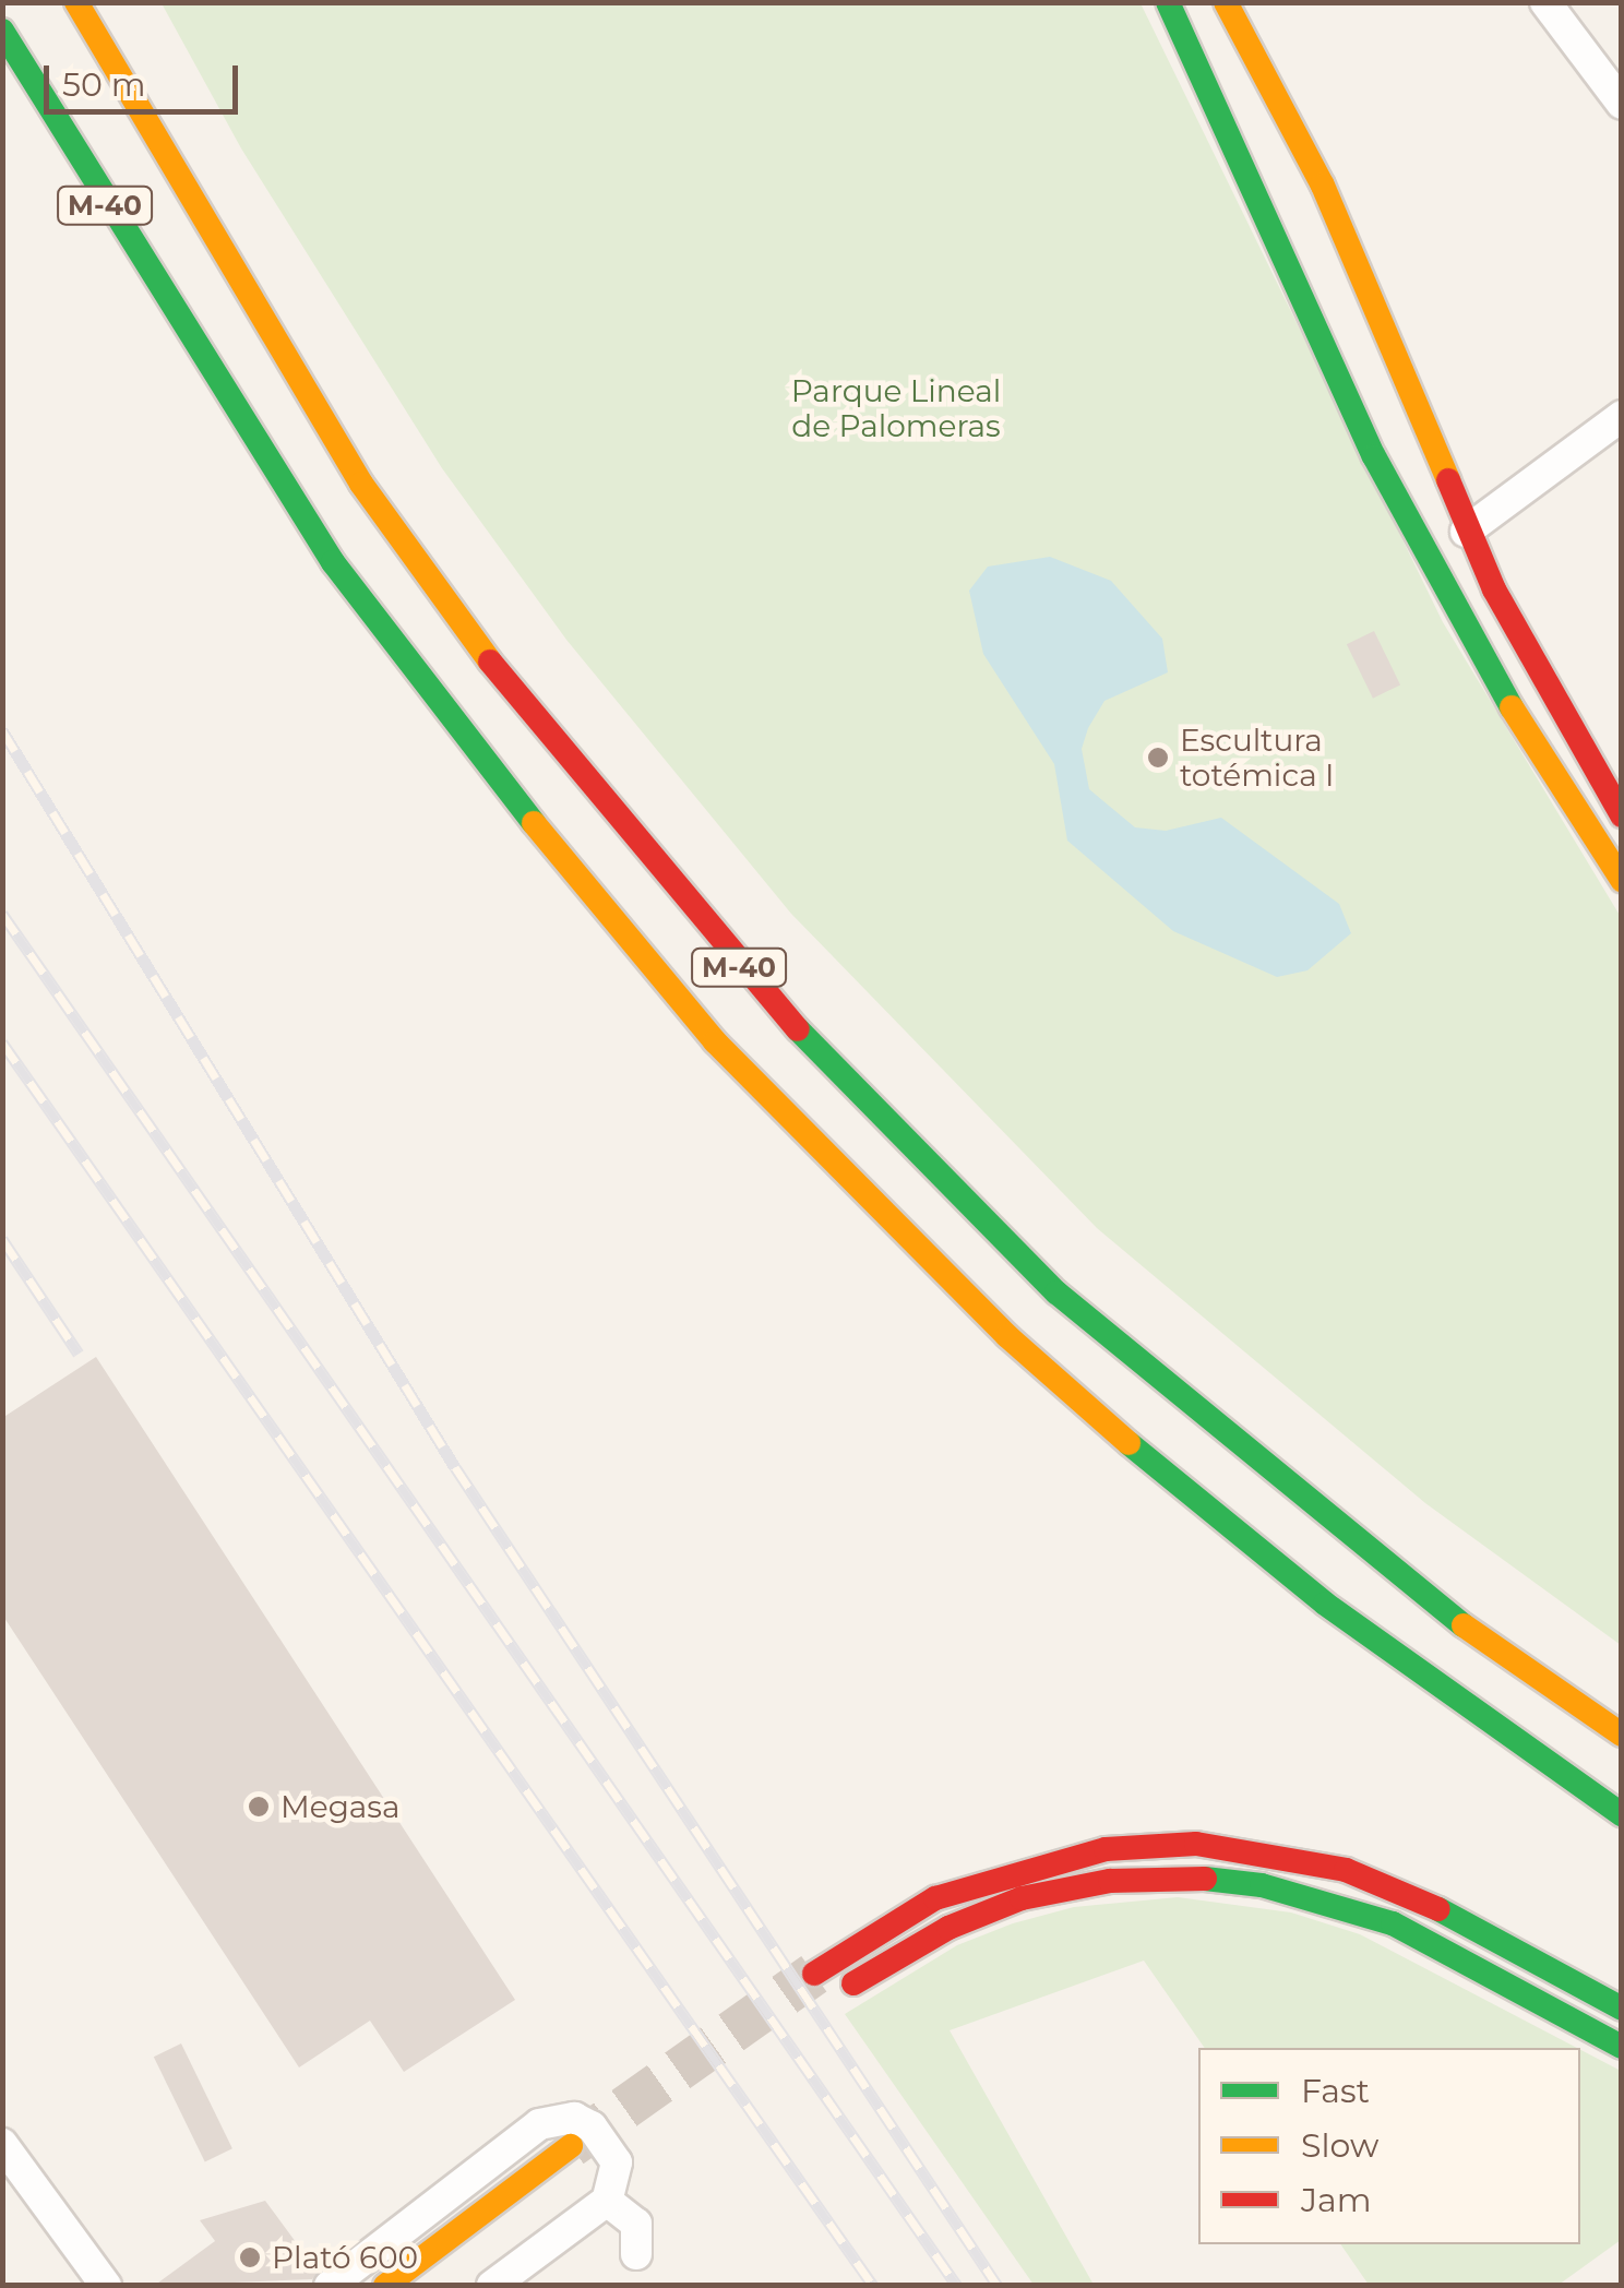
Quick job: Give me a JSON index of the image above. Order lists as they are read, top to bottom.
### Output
{
  "streets": {
    "main road": ["M-40"]
  },
  "parks": ["Parque Lineal de Palomeras"],
  "places": ["Escultura totémica I", "Megasa", "Plató 600"],
  "legend": ["Fast", "Slow", "Jam"],
  "scale_bar": "50 m"
}
